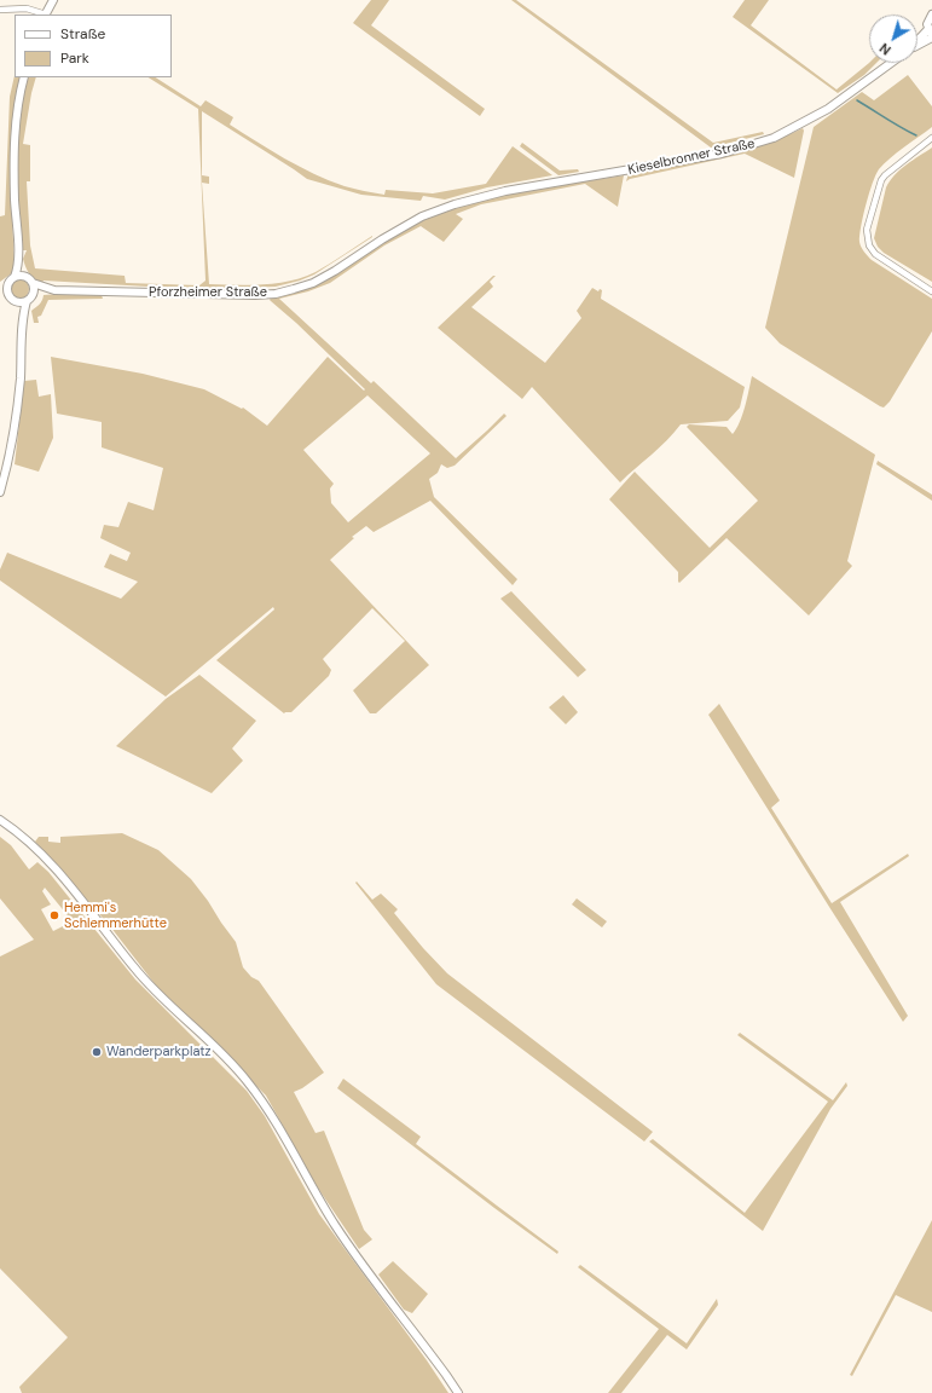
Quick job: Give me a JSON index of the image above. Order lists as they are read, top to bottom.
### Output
{
  "streets": {
    "street": ["Kieselbronner Straße", "Pforzheimer Straße"]
  },
  "crossings": [
    ["Kieselbronner Straße", "Pforzheimer Straße"]
  ],
  "places": ["Hemmi's Schlemmerhütte", "Wanderparkplatz"],
  "legend": ["Straße", "Park"],
  "north": "bottom left"
}
